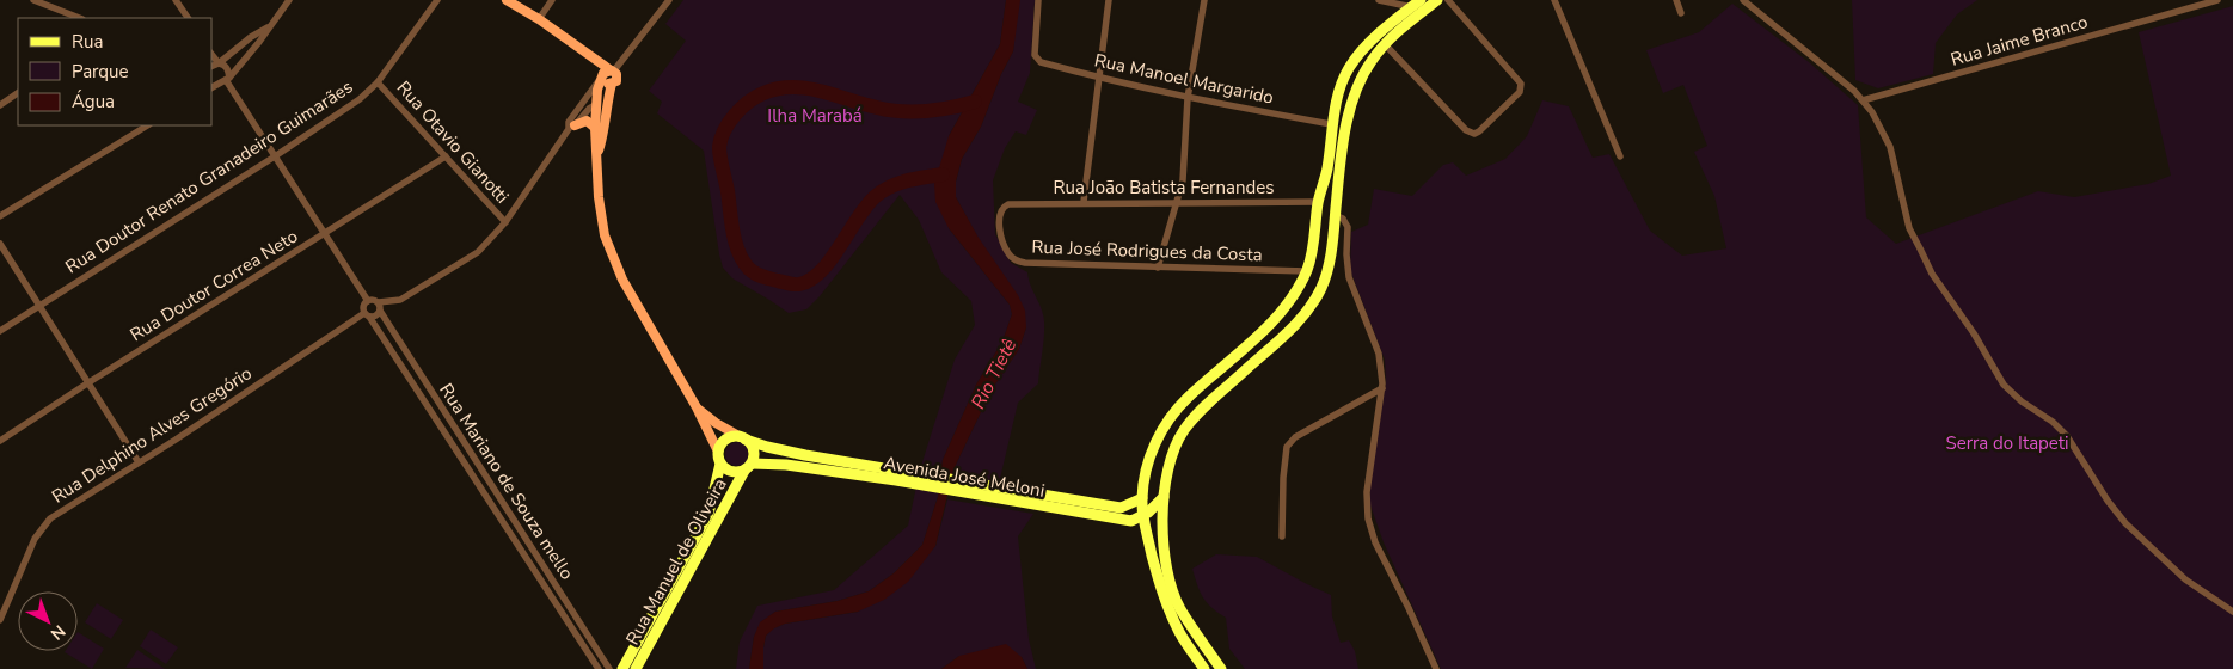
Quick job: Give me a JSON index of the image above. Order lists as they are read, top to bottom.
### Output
{
  "streets": {
    "main road": ["Avenida José Meloni", "Rua Manuel de Oliveira"],
    "street": [
      "Rua Jaime Branco",
      "Rua Manoel Margarido",
      "Rua Otavio Gianotti",
      "Rua Doutor Renato Granadeiro Guimarães",
      "Rua João Batista Fernandes",
      "Rua José Rodrigues da Costa",
      "Rua Doutor Correa Neto",
      "Rua Delphino Alves Gregório",
      "Rua Mariano de Souza mello"
    ]
  },
  "crossings": [
    ["Rua Otavio Gianotti", "Rua Doutor Renato Granadeiro Guimarães"],
    ["Rua Otavio Gianotti", "Rua Doutor Correa Neto"],
    ["Rua João Batista Fernandes", "Rua José Rodrigues da Costa"],
    ["Rua Delphino Alves Gregório", "Rua Mariano de Souza mello"],
    ["Avenida José Meloni", "Rua Manuel de Oliveira"]
  ],
  "water": ["Rio Tietê"],
  "parks": ["Ilha Marabá", "Serra do Itapeti"],
  "legend": ["Rua", "Parque", "Água"],
  "north": "bottom right"
}
